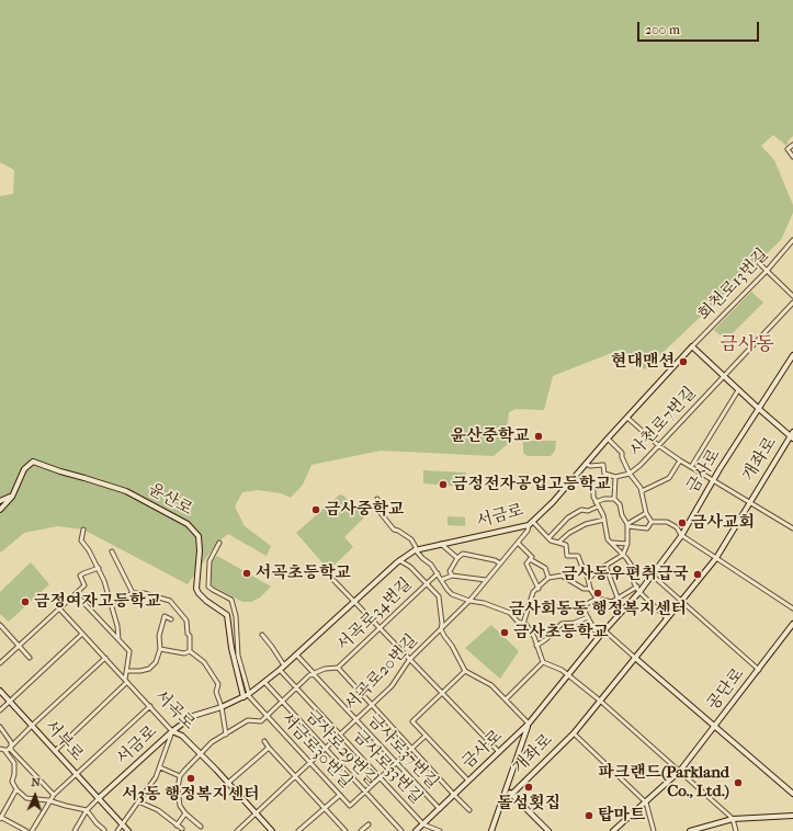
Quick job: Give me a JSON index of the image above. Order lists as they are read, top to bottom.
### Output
{
  "streets": {
    "street": [
      "회천로13번길",
      "사천로7번길",
      "개좌로",
      "금사로",
      "윤산로",
      "서금로",
      "서곡로34번길",
      "서곡로20번길",
      "공단로",
      "서곡로",
      "서부로",
      "금사로29번길",
      "서금로30번길",
      "금사로37번길",
      "금사로33번길"
    ]
  },
  "crossings": [
    ["회천로13번길", "서금로"],
    ["사천로7번길", "개좌로"],
    ["개좌로", "금사로"],
    ["개좌로", "서금로"],
    ["금사로", "금사로37번길"],
    ["금사로", "금사로33번길"],
    ["윤산로", "서금로"],
    ["윤산로", "서금로30번길"],
    ["서금로", "서곡로20번길"],
    ["서금로", "서곡로"],
    ["서금로", "서부로"],
    ["서금로", "금사로29번길"],
    ["서금로", "서금로30번길"],
    ["서금로", "금사로37번길"],
    ["서금로", "금사로33번길"],
    ["서곡로34번길", "서곡로"],
    ["서곡로34번길", "금사로29번길"],
    ["서곡로34번길", "서금로30번길"],
    ["서곡로34번길", "금사로37번길"],
    ["서곡로34번길", "금사로33번길"],
    ["서곡로20번길", "서곡로"],
    ["서곡로20번길", "금사로29번길"],
    ["서곡로20번길", "서금로30번길"],
    ["서곡로20번길", "금사로37번길"],
    ["서곡로20번길", "금사로33번길"],
    ["금사로29번길", "서금로30번길"],
    ["서금로30번길", "금사로37번길"],
    ["서금로30번길", "금사로33번길"]
  ],
  "districts": ["금사동"],
  "places": [
    "현대맨션",
    "윤산중학교",
    "금정전자공업고등학교",
    "금사중학교",
    "금사교회",
    "서곡초등학교",
    "금사동우편취급국",
    "금사회동동 행정복지센터",
    "금정여자고등학교",
    "금사초등학교",
    "서3동 행정복지센터",
    "파크랜드(Parkland Co., Ltd.)",
    "돌섬횟집",
    "탑마트"
  ],
  "scale_bar": "200 m",
  "north": "top"
}
